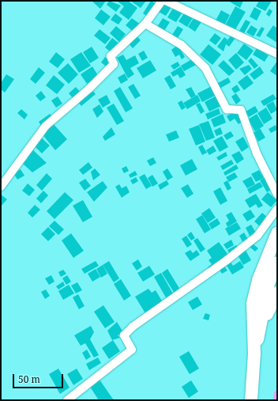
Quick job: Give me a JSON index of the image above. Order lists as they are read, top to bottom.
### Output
{
  "scale_bar": "50 m"
}
